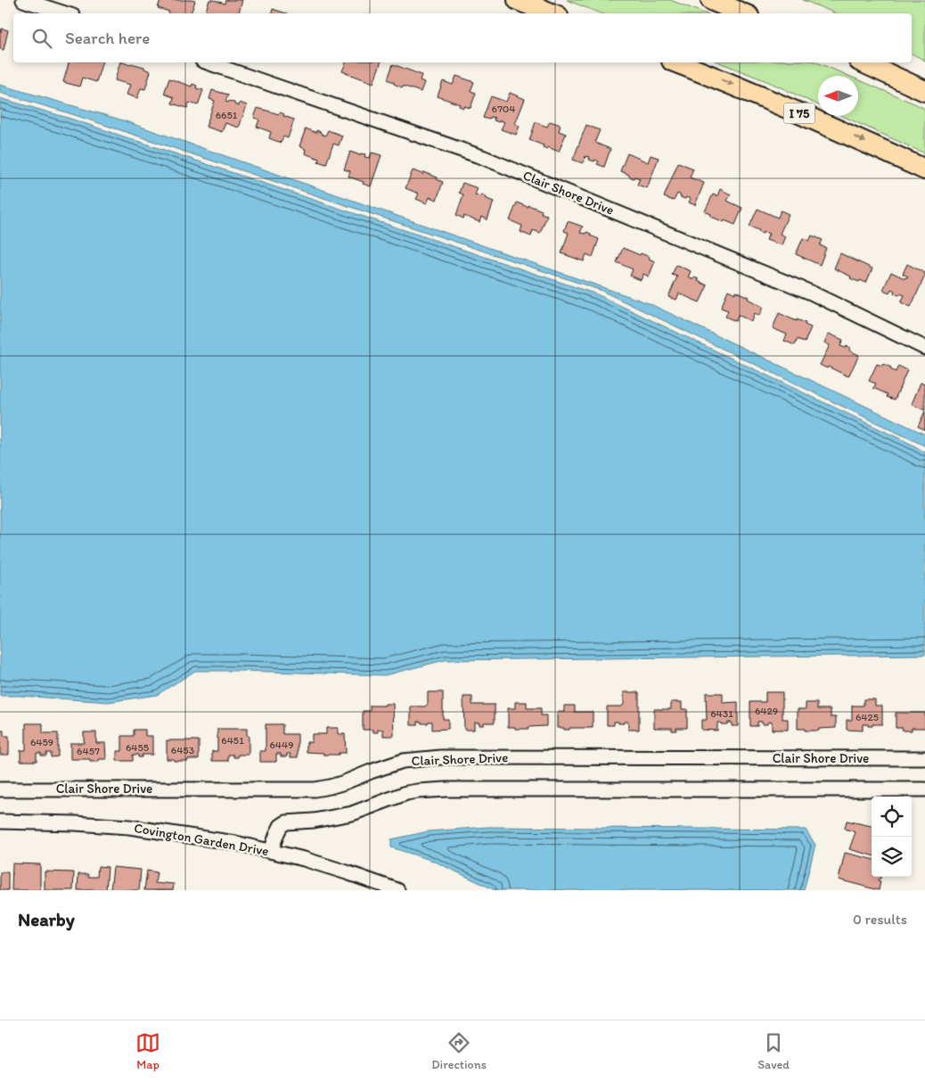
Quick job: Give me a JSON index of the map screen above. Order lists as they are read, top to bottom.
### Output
{
  "streets": {
    "highway": ["I 75"],
    "street": ["Clair Shore Drive", "Covington Garden Drive"]
  },
  "house_numbers": [
    "6704",
    "6651",
    "6429",
    "6431",
    "6425",
    "6451",
    "6459",
    "6449",
    "6455",
    "6453",
    "6457"
  ],
  "north": "left",
  "page": {
    "search": "Search here",
    "heading": ["Nearby", "0 results"],
    "nav": ["Map", "Directions", "Saved"]
  }
}
